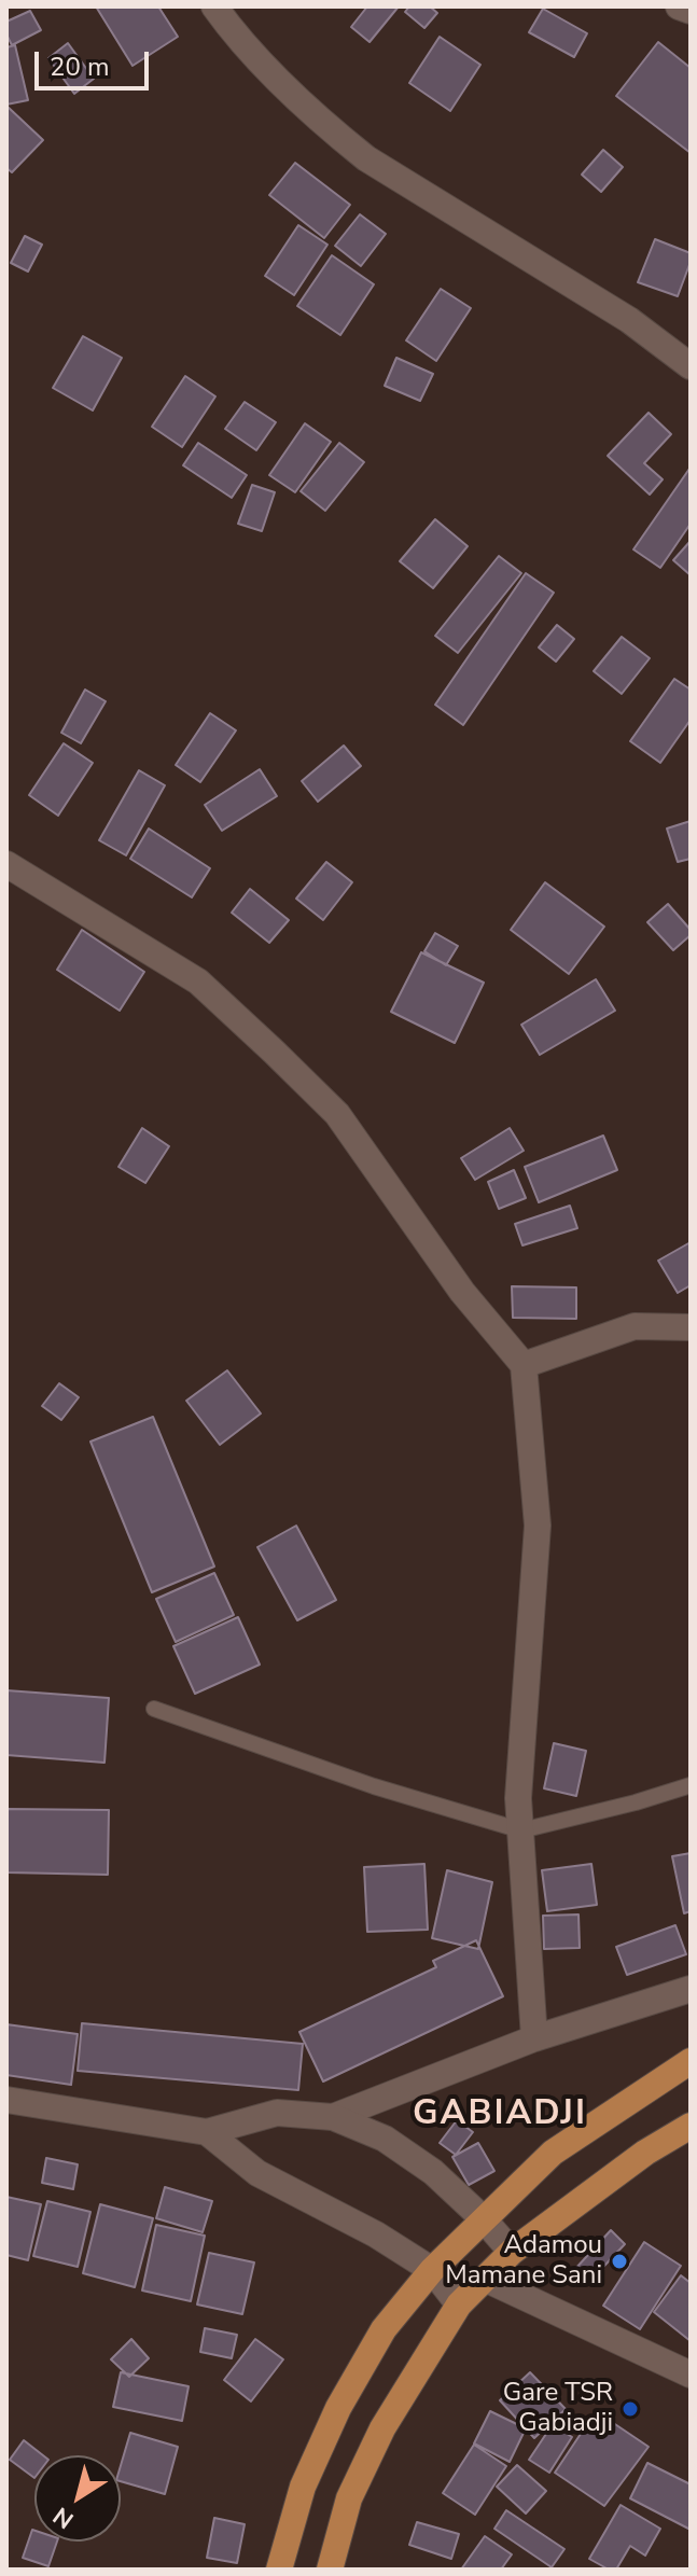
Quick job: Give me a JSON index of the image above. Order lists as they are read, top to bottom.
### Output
{
  "districts": ["GABIADJI"],
  "places": ["Adamou Mamane Sani", "Gare TSR Gabiadji"],
  "scale_bar": "20 m",
  "north": "bottom left"
}
